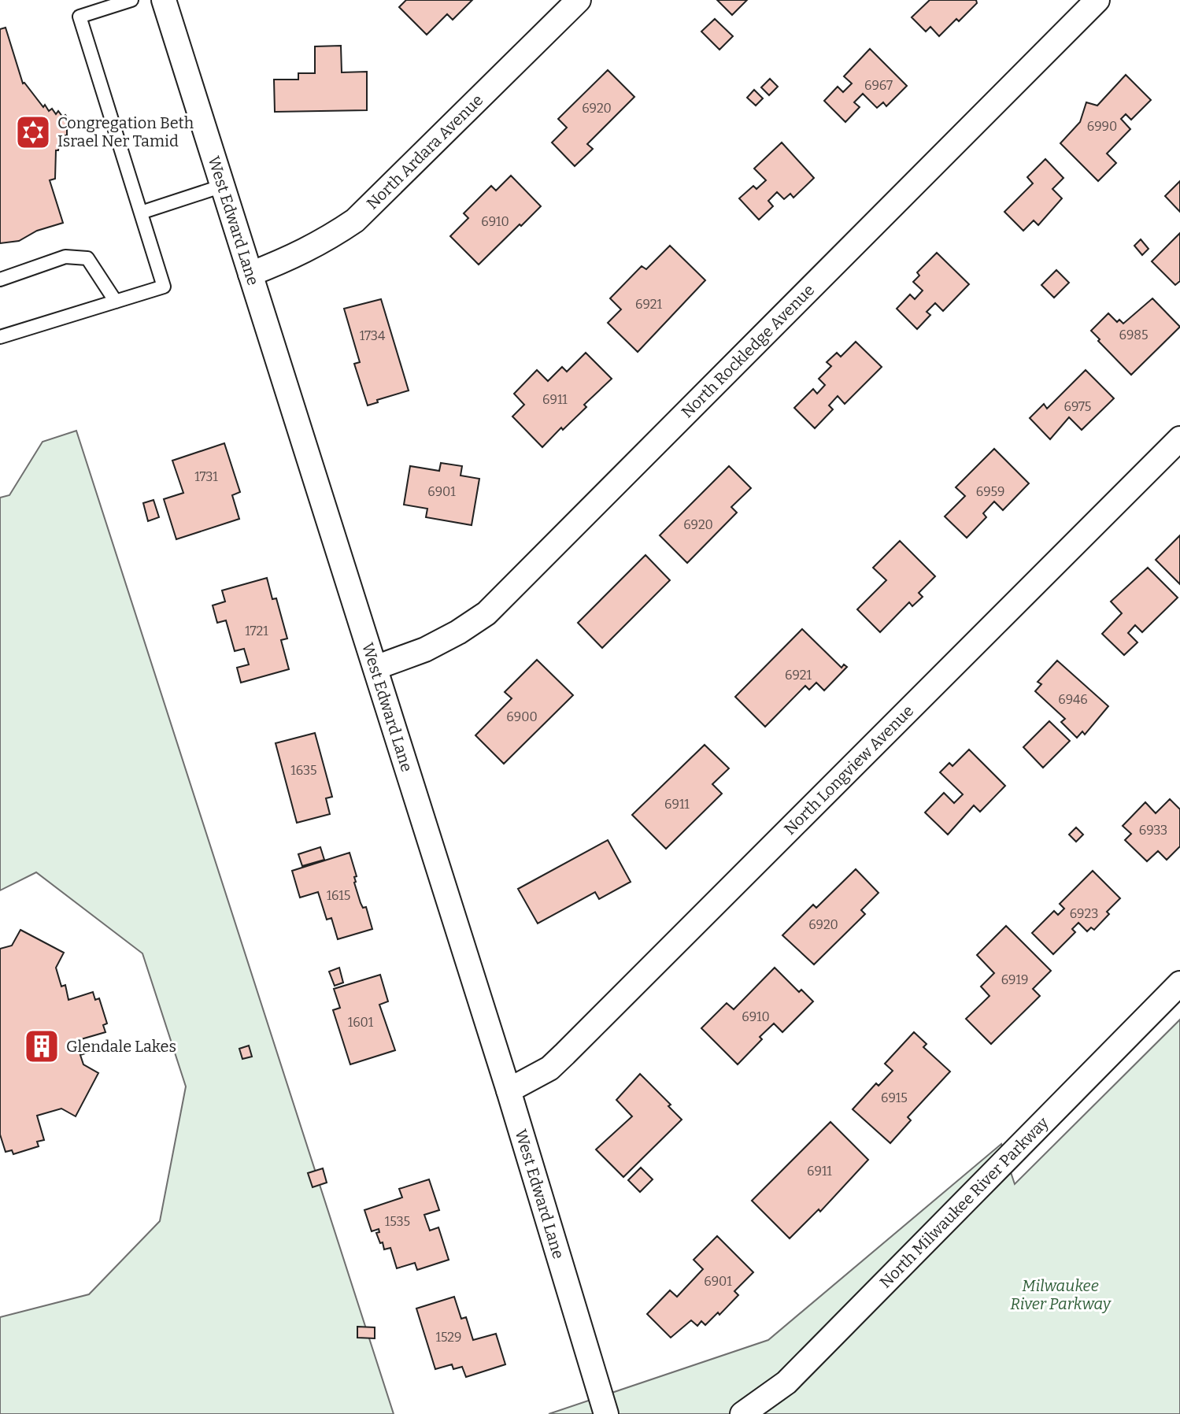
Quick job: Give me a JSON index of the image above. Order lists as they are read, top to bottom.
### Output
{
  "streets": {
    "street": [
      "North Ardara Avenue",
      "West Edward Lane",
      "North Rockledge Avenue",
      "North Longview Avenue",
      "North Milwaukee River Parkway"
    ]
  },
  "crossings": [
    ["North Ardara Avenue", "West Edward Lane"],
    ["West Edward Lane", "North Rockledge Avenue"],
    ["West Edward Lane", "North Longview Avenue"]
  ],
  "parks": ["Milwaukee River Parkway"],
  "places": {
    "synagogue": ["Congregation Beth Israel Ner Tamid"],
    "building": ["Glendale Lakes"]
  },
  "house_numbers": [
    "6967",
    "6920",
    "6990",
    "6910",
    "6921",
    "6985",
    "1734",
    "6911",
    "6975",
    "1731",
    "6901",
    "6959",
    "6920",
    "1721",
    "6921",
    "6946",
    "6900",
    "1635",
    "6911",
    "6933",
    "1615",
    "6923",
    "6920",
    "6919",
    "6910",
    "1601",
    "6915",
    "6911",
    "1535",
    "6901",
    "1529"
  ]
}
